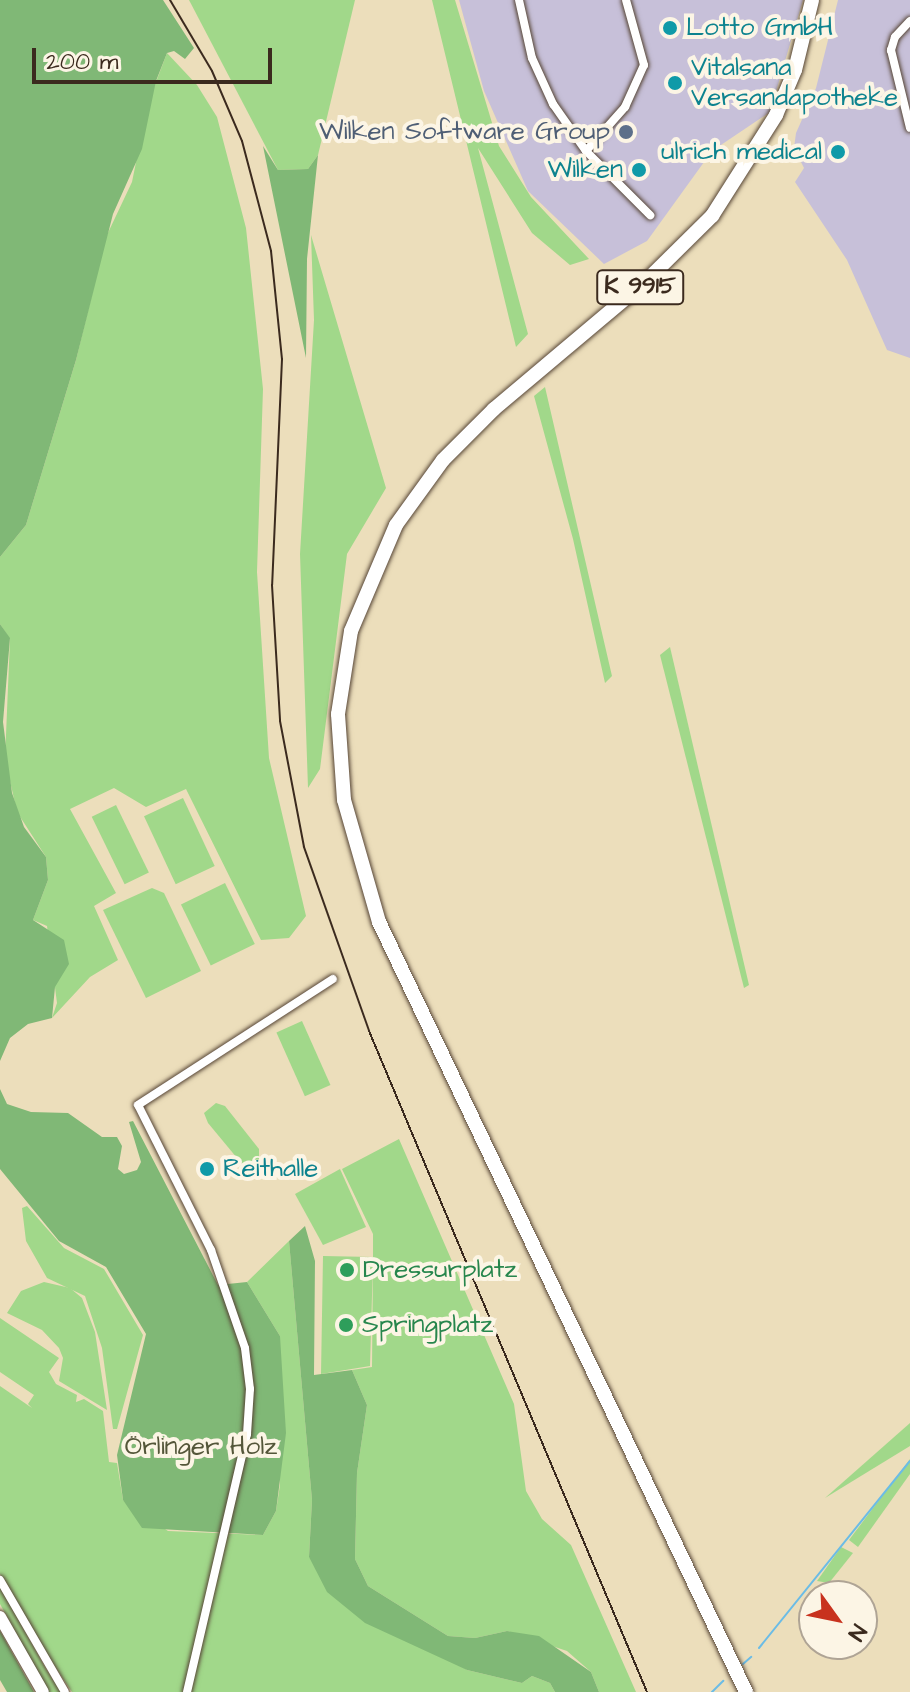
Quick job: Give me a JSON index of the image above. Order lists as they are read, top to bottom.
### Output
{
  "streets": {
    "main road": ["K 9915"]
  },
  "parks": ["Örlinger Holz"],
  "places": [
    "Lotto GmbH",
    "Vitalsana Versandapotheke",
    "Wilken Software Group",
    "ulrich medical",
    "Wilken",
    "Reithalle",
    "Dressurplatz",
    "Springplatz"
  ],
  "scale_bar": "200 m",
  "north": "bottom right"
}
